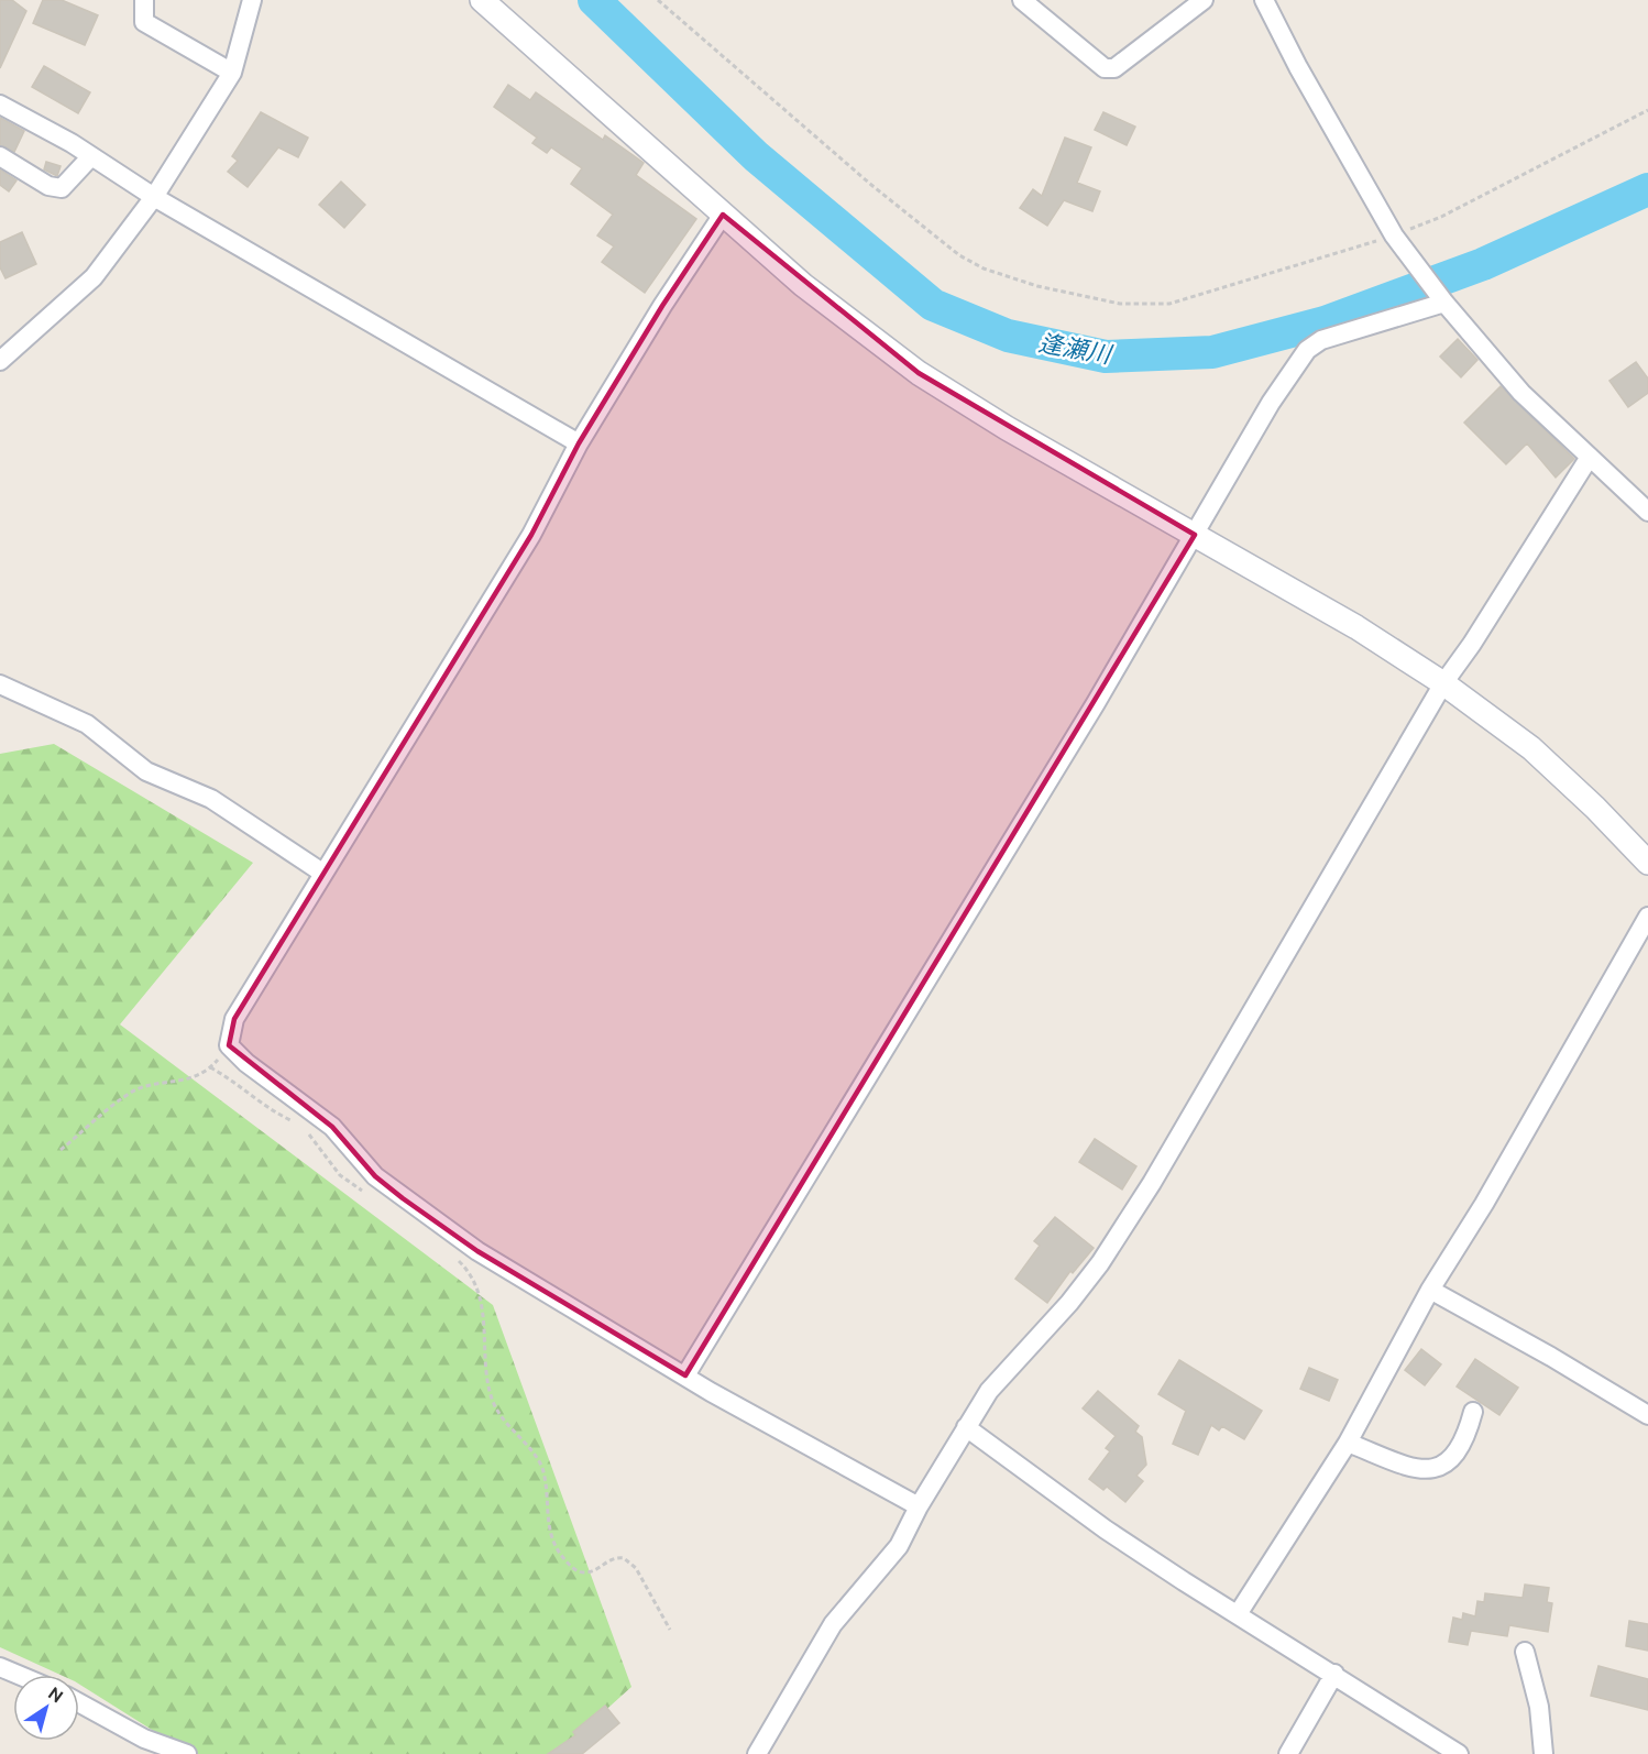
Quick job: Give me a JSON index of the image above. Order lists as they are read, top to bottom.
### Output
{
  "water": ["逢瀬川"],
  "north": "top right"
}
